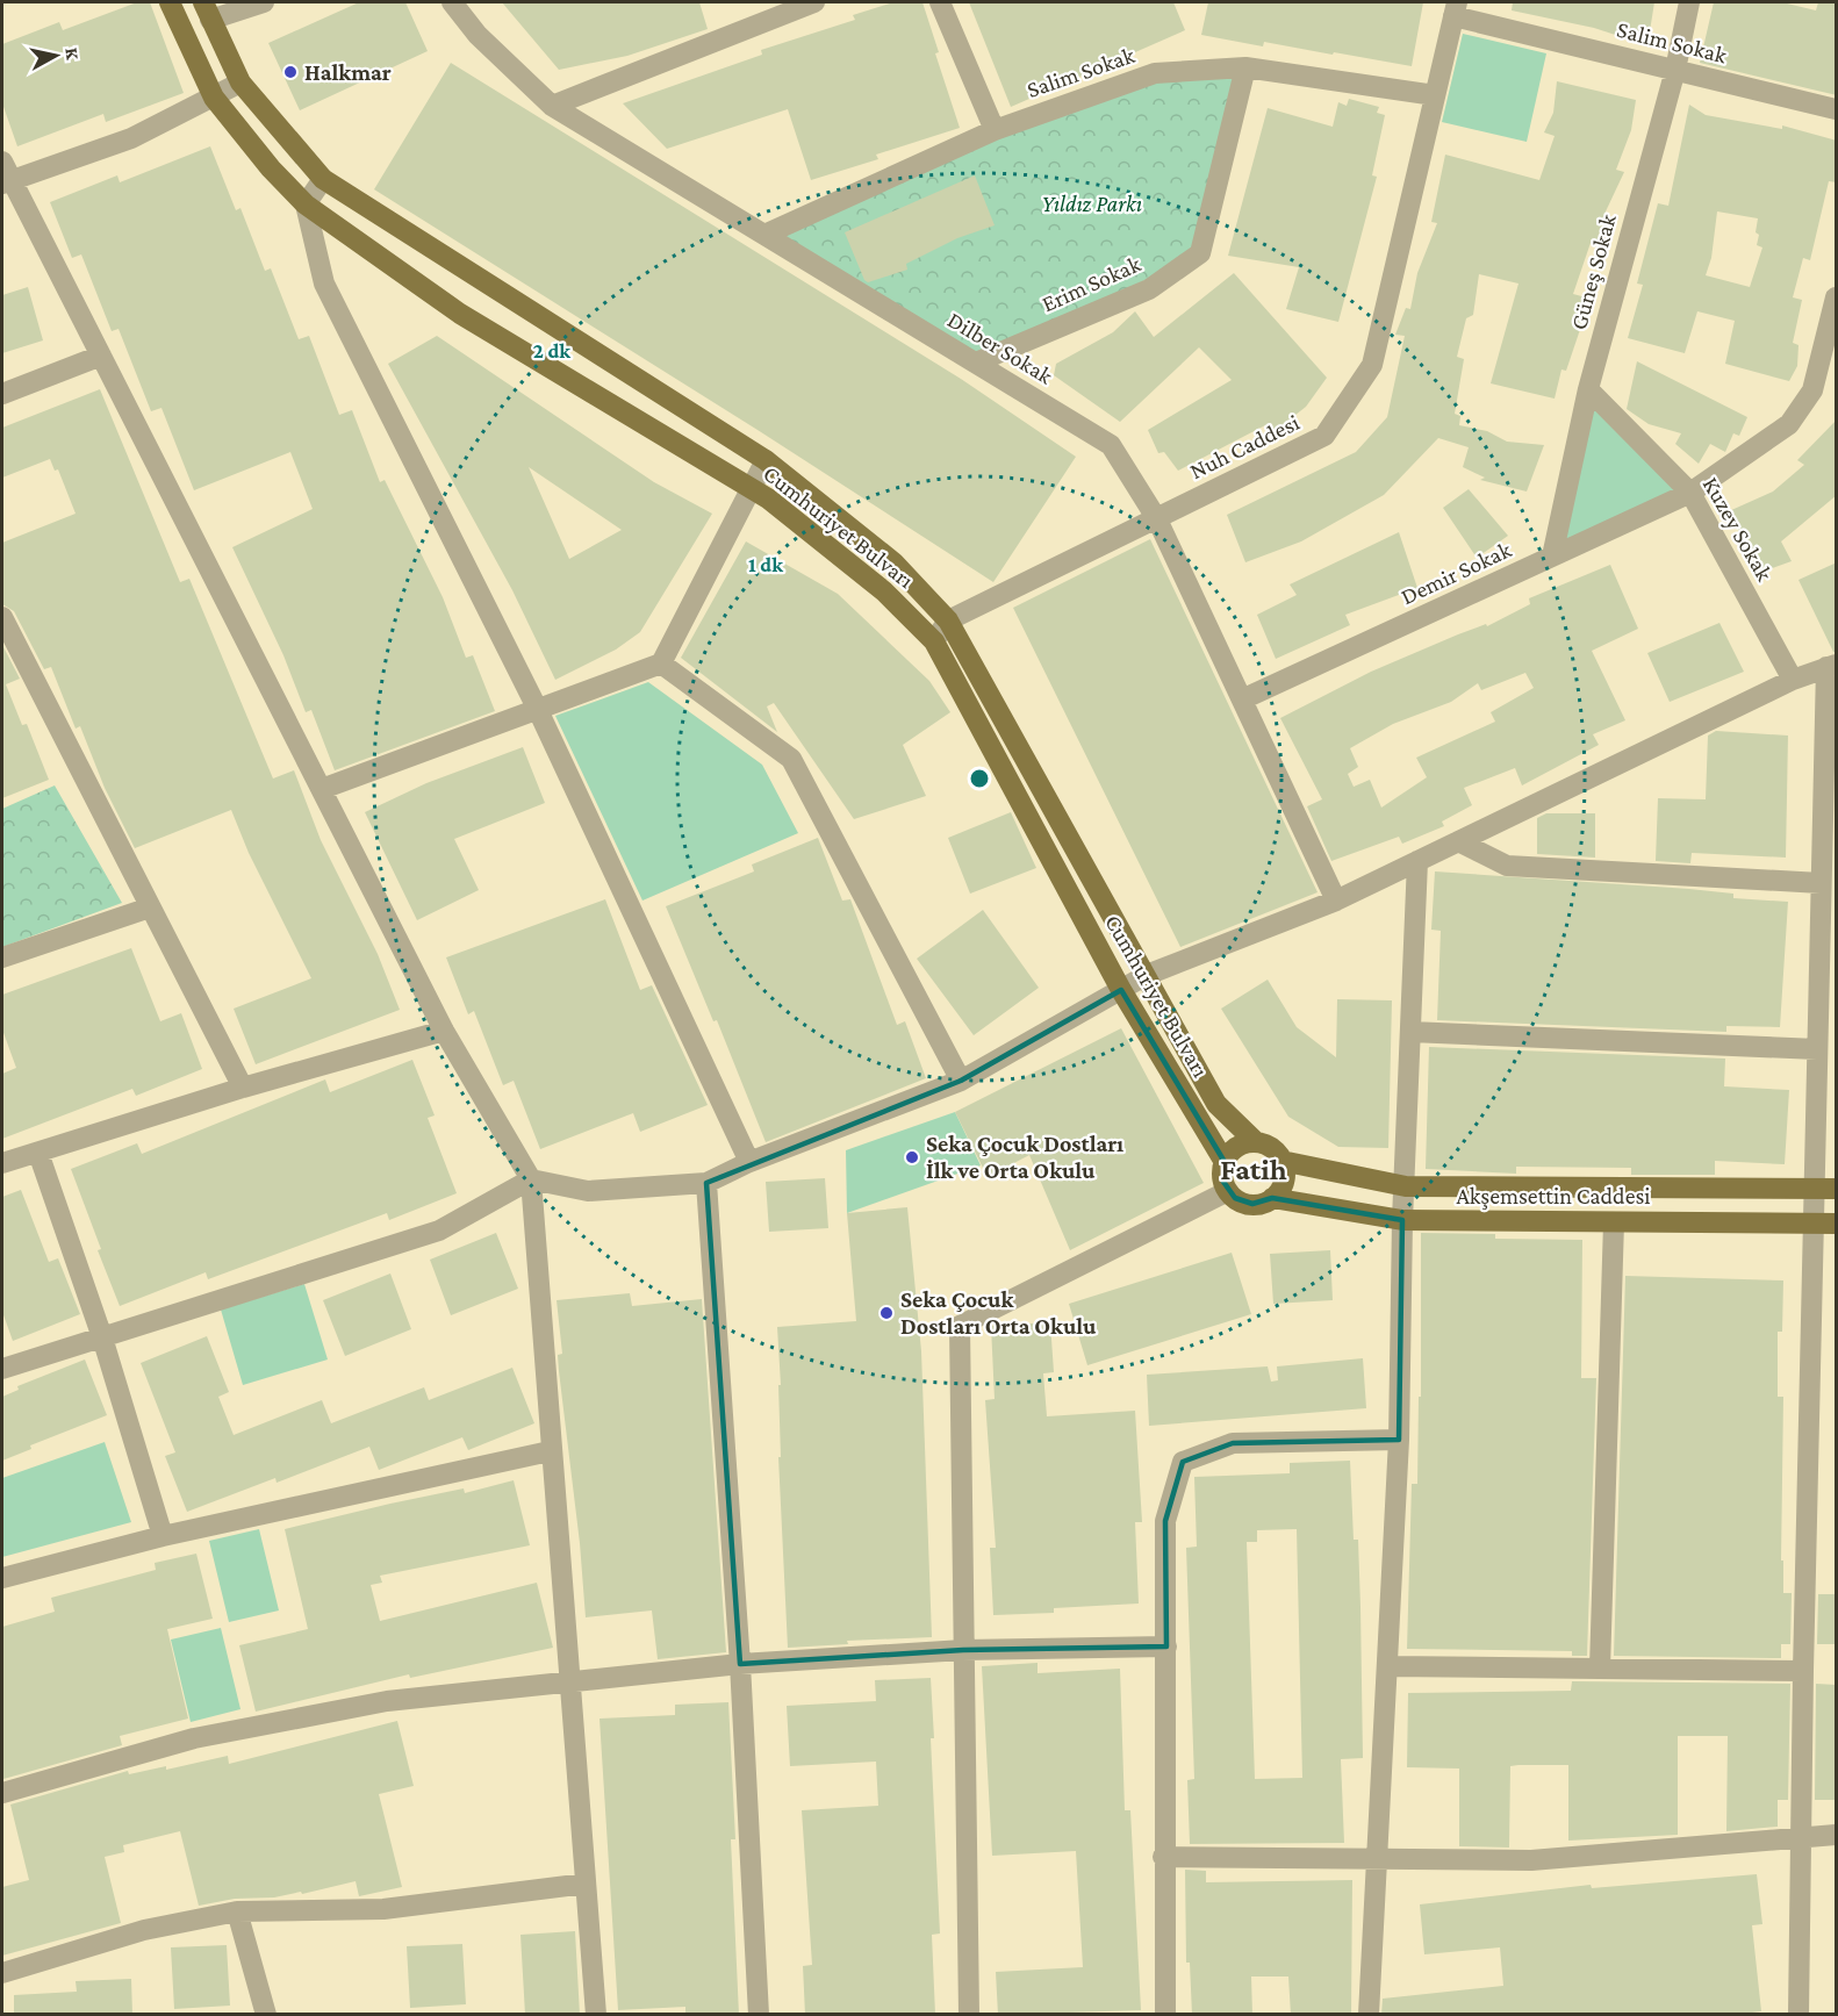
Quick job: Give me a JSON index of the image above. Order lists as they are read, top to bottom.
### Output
{
  "streets": {
    "main road": ["Cumhuriyet Bulvarı", "Akşemsettin Caddesi"],
    "street": [
      "Salim Sokak",
      "Güneş Sokak",
      "Erim Sokak",
      "Dilber Sokak",
      "Nuh Caddesi",
      "Kuzey Sokak",
      "Demir Sokak"
    ]
  },
  "crossings": [
    ["Salim Sokak", "Güneş Sokak"],
    ["Salim Sokak", "Erim Sokak"],
    ["Salim Sokak", "Dilber Sokak"],
    ["Salim Sokak", "Nuh Caddesi"],
    ["Güneş Sokak", "Kuzey Sokak"],
    ["Güneş Sokak", "Demir Sokak"],
    ["Erim Sokak", "Dilber Sokak"],
    ["Dilber Sokak", "Nuh Caddesi"],
    ["Dilber Sokak", "Demir Sokak"],
    ["Nuh Caddesi", "Cumhuriyet Bulvarı"],
    ["Cumhuriyet Bulvarı", "Akşemsettin Caddesi"],
    ["Kuzey Sokak", "Demir Sokak"]
  ],
  "districts": ["Fatih"],
  "parks": ["Yıldız Parkı"],
  "places": ["Halkmar", "Seka Çocuk Dostları İlk ve Orta Okulu", "Seka Çocuk Dostları Orta Okulu"],
  "north": "right",
  "rings": ["2 dk", "1 dk"]
}
